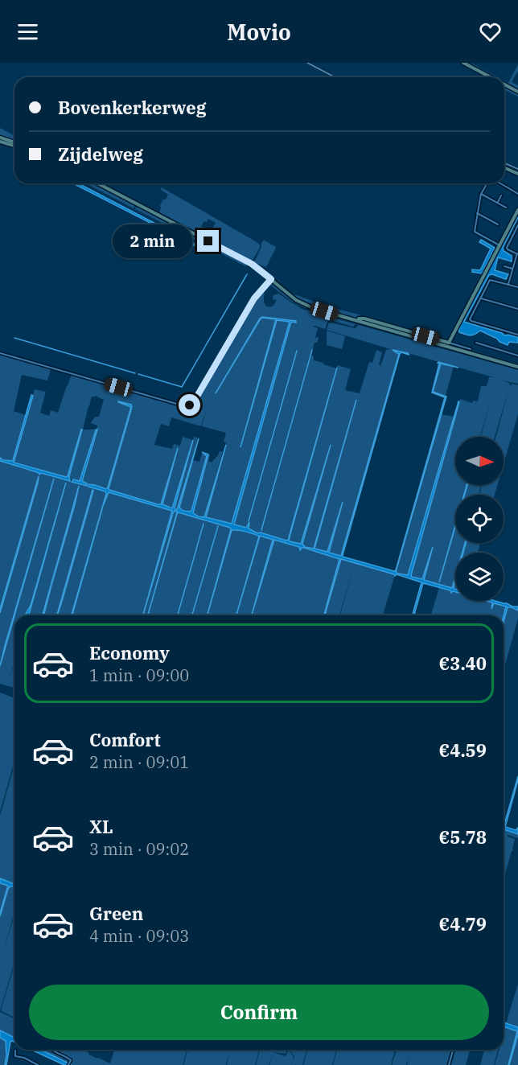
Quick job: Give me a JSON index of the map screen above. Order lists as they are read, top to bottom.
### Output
{
  "north": "right",
  "page": {
    "header": "Movio",
    "banner": ["Bovenkerkerweg", "Zijdelweg"],
    "bubble": "2 min",
    "list": [
      {
        "name": "Economy",
        "note": "1 min · 09:00",
        "value": "€3.40"
      },
      {
        "name": "Comfort",
        "note": "2 min · 09:01",
        "value": "€4.59"
      },
      {
        "name": "XL",
        "note": "3 min · 09:02",
        "value": "€5.78"
      },
      {
        "name": "Green",
        "note": "4 min · 09:03",
        "value": "€4.79"
      }
    ],
    "buttons": "Confirm"
  }
}
